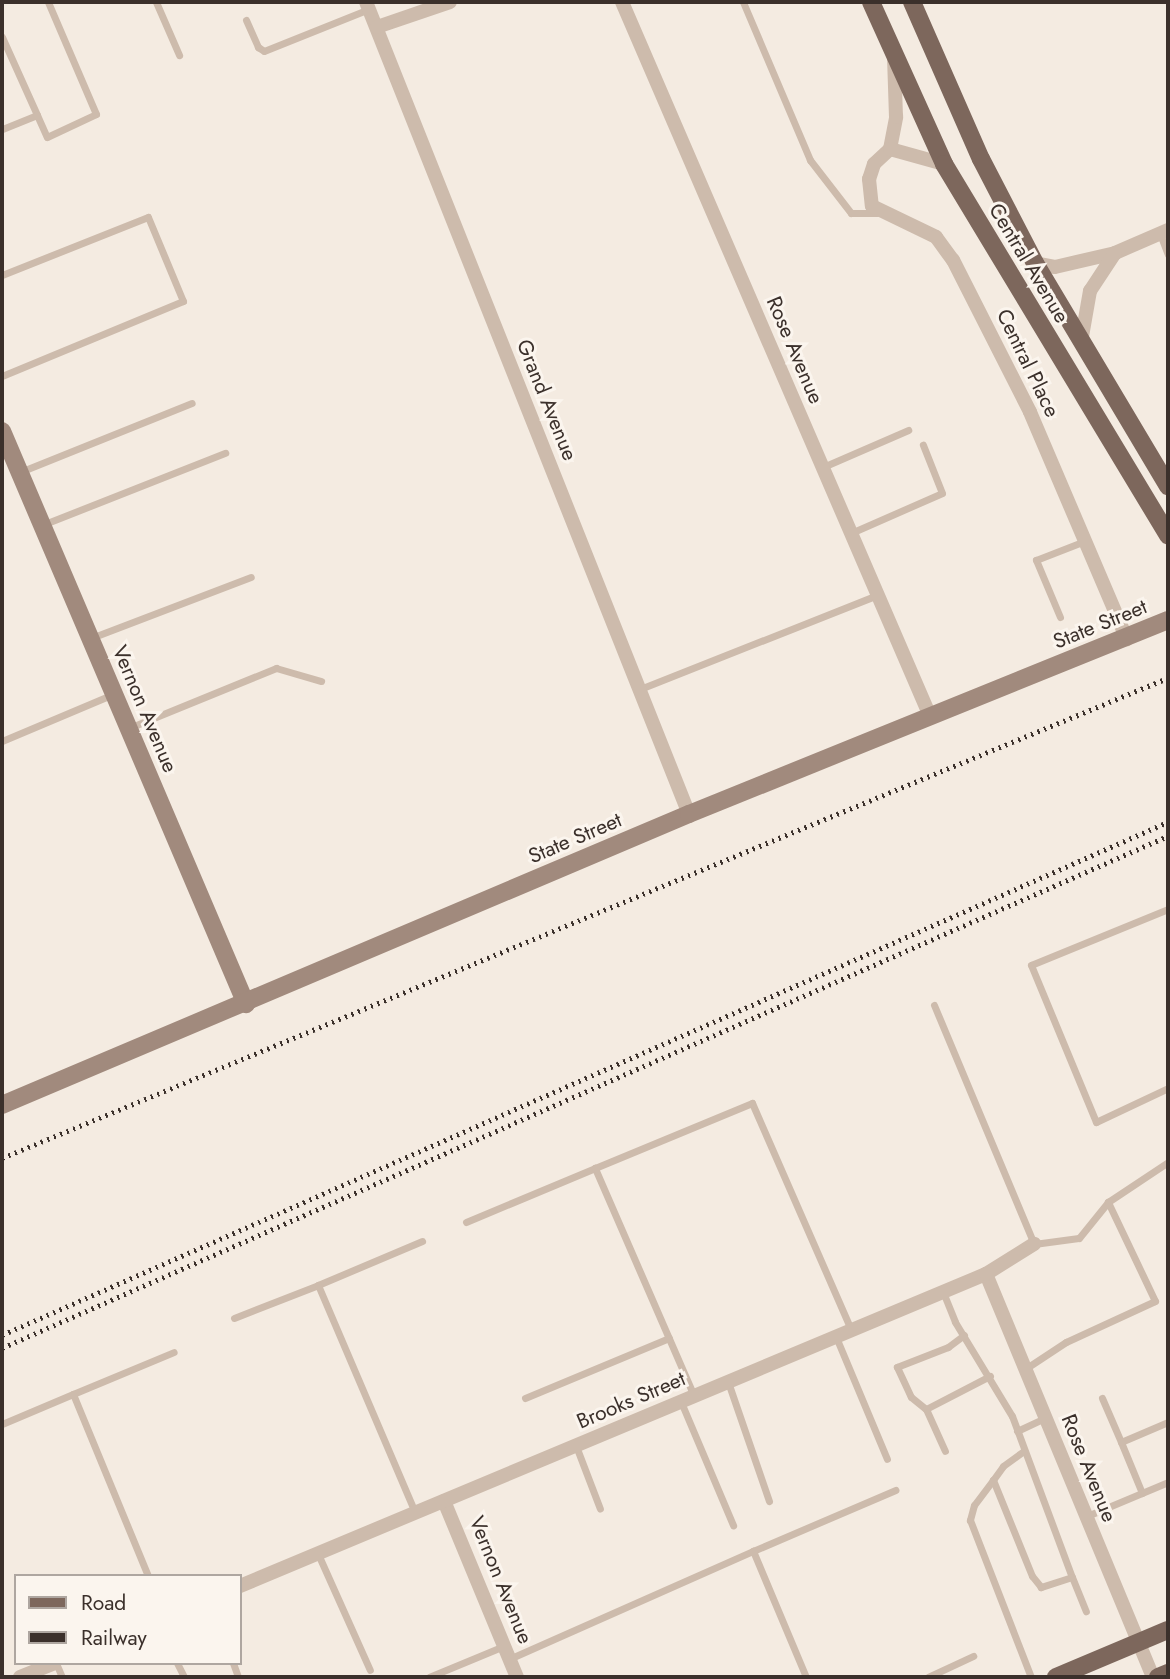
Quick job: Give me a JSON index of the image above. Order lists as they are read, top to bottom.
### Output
{
  "streets": {
    "main road": ["Central Avenue"],
    "street": [
      "Rose Avenue",
      "Central Place",
      "Grand Avenue",
      "State Street",
      "Vernon Avenue",
      "Brooks Street"
    ]
  },
  "crossings": [
    ["Rose Avenue", "State Street"],
    ["Rose Avenue", "Brooks Street"],
    ["Central Place", "State Street"],
    ["Grand Avenue", "State Street"],
    ["State Street", "Vernon Avenue"],
    ["Vernon Avenue", "Brooks Street"]
  ],
  "legend": ["Road", "Railway"]
}
